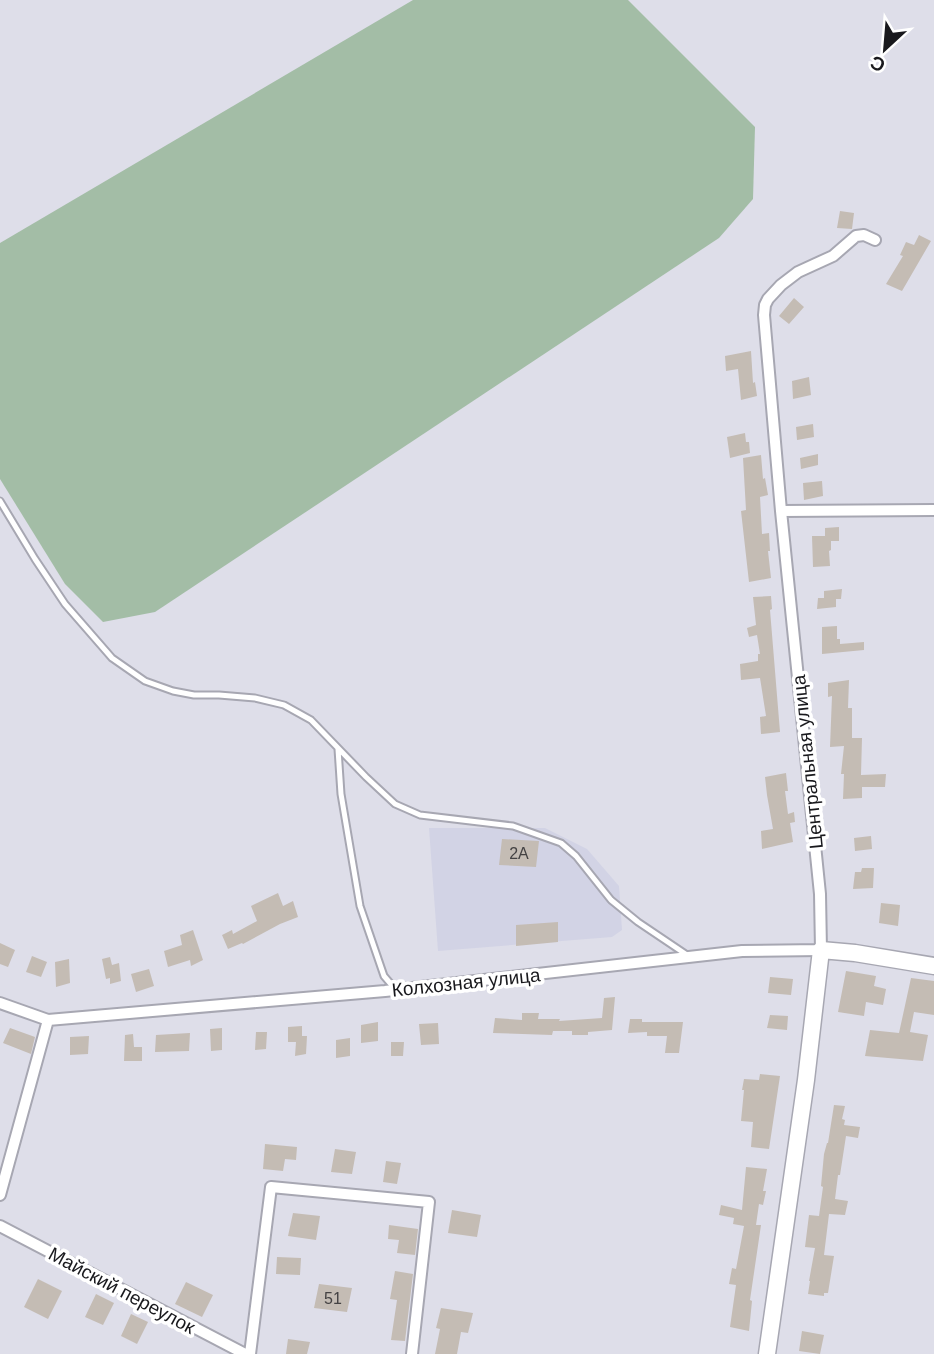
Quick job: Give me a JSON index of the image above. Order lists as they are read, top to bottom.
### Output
{
  "streets": {
    "street": ["Центральная улица", "Колхозная улица", "Майский переулок"]
  },
  "crossings": [
    ["Центральная улица", "Колхозная улица"]
  ],
  "house_numbers": ["2А", "51"],
  "north": "bottom left"
}
